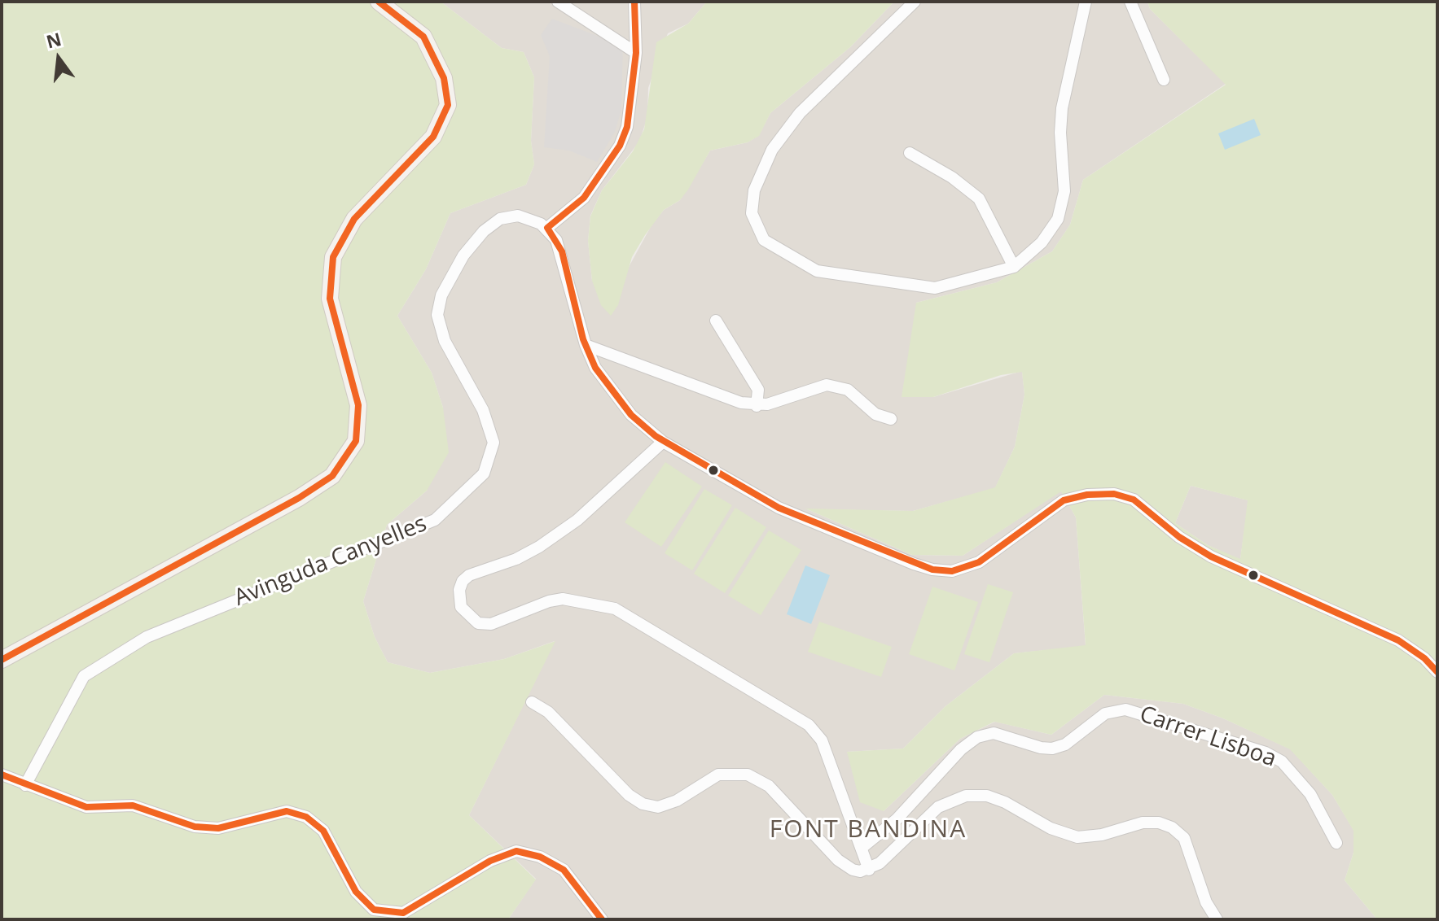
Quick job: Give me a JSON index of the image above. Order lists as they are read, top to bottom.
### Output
{
  "streets": {
    "street": ["Avinguda Canyelles", "Carrer Lisboa"]
  },
  "districts": ["FONT BANDINA"],
  "north": "top"
}
